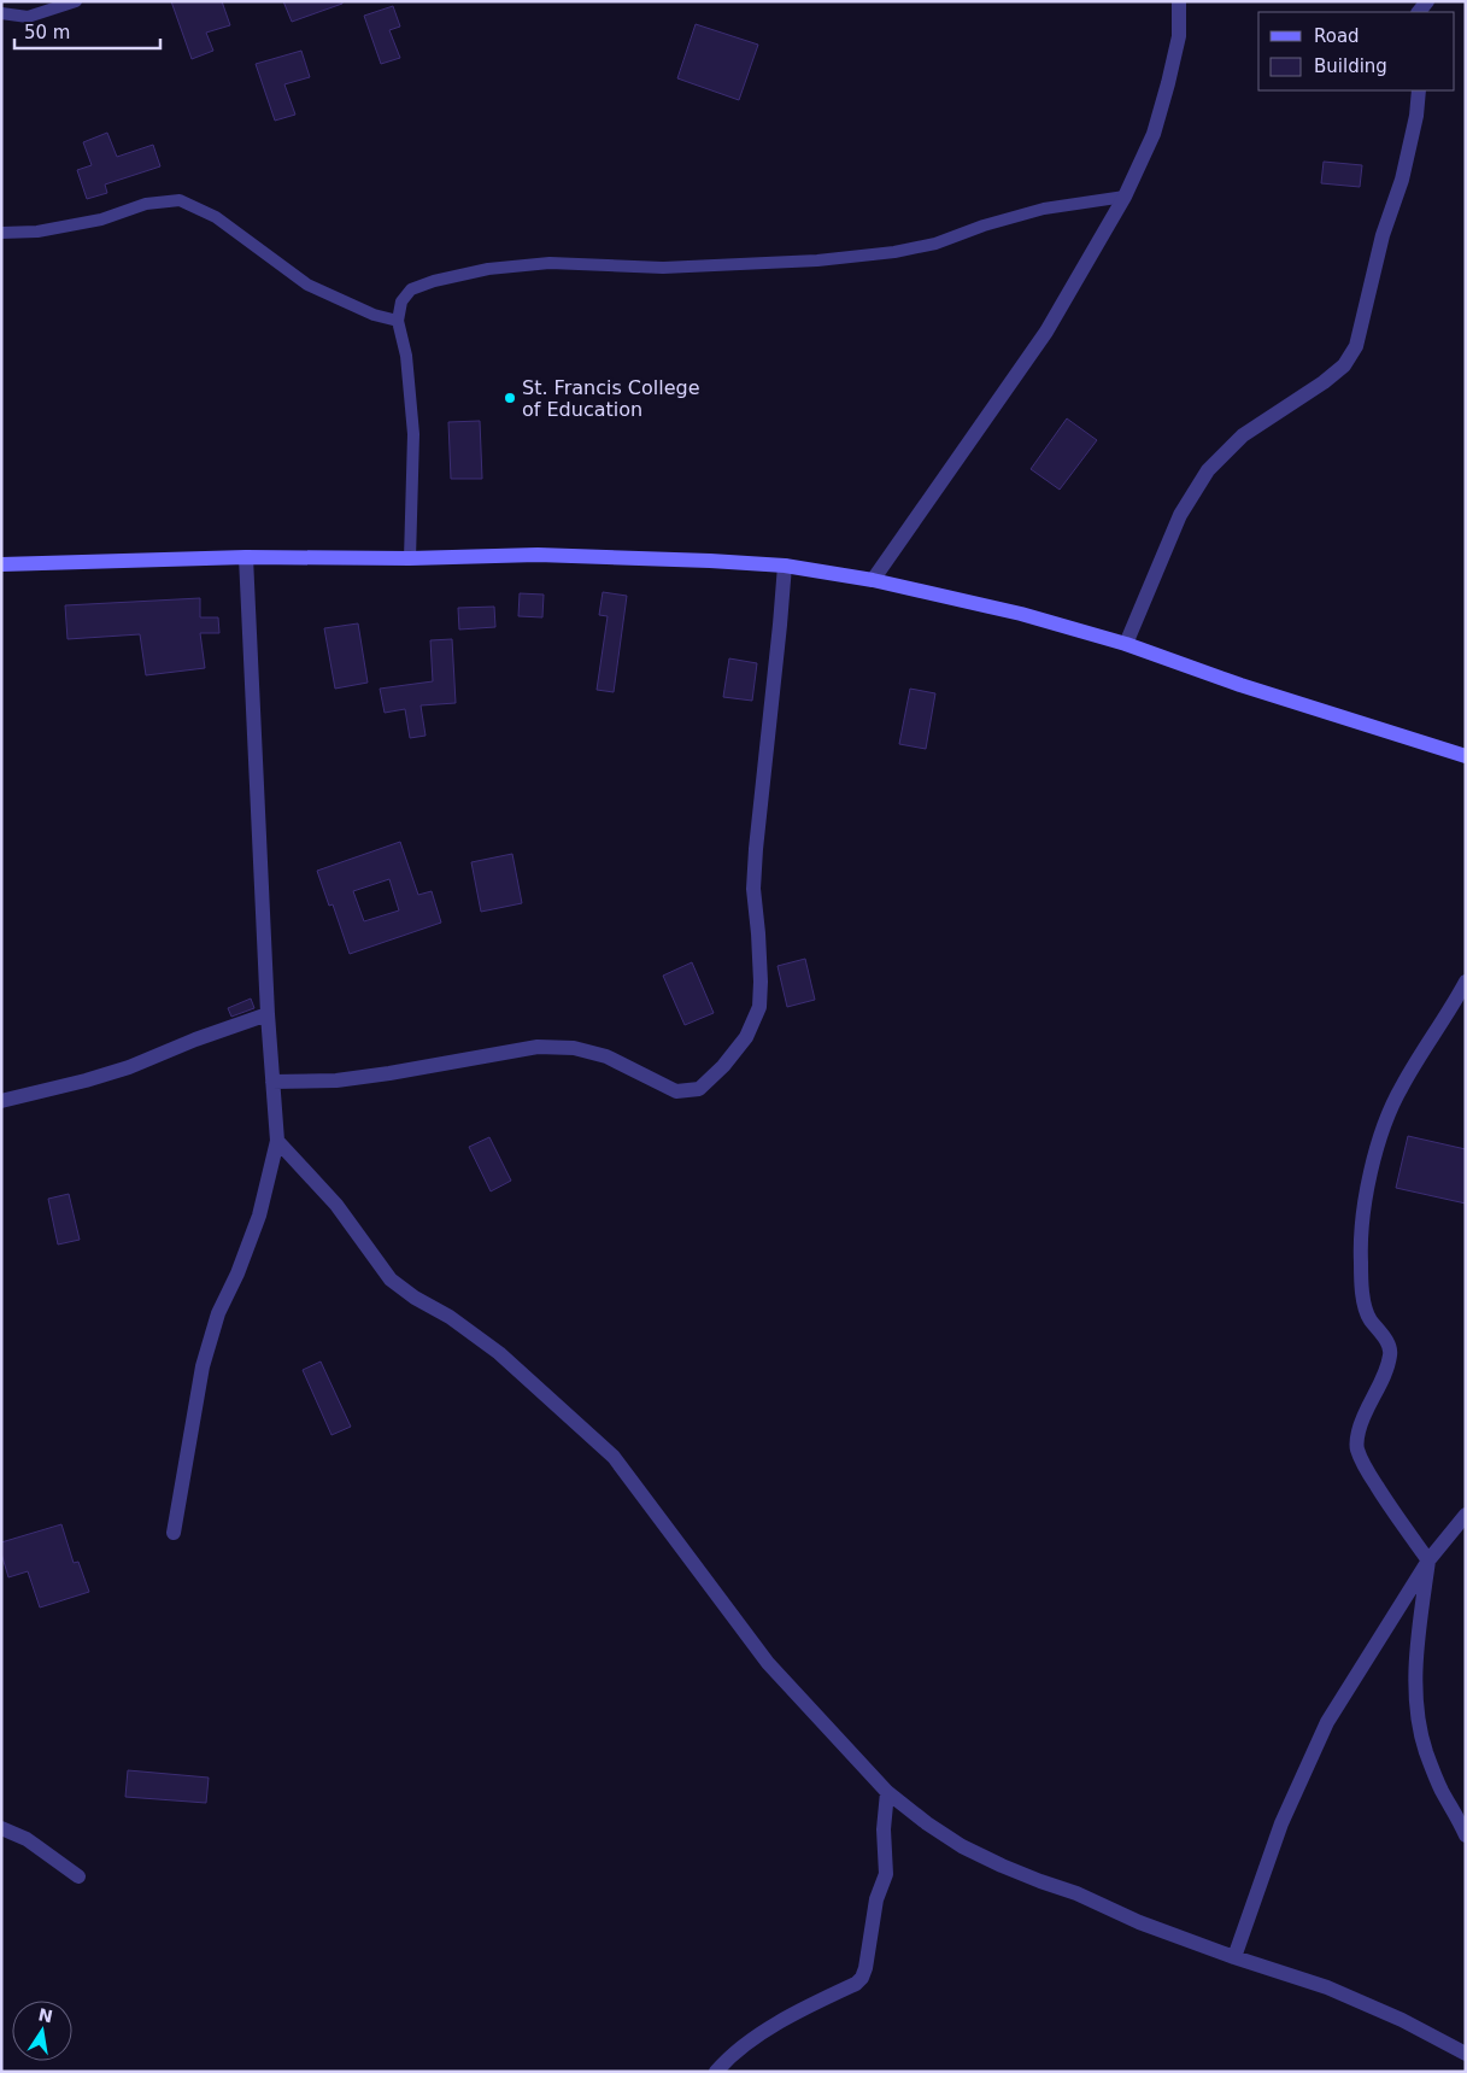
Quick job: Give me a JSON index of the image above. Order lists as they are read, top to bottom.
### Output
{
  "places": ["St. Francis College of Education"],
  "legend": ["Road", "Building"],
  "scale_bar": "50 m",
  "north": "top"
}
